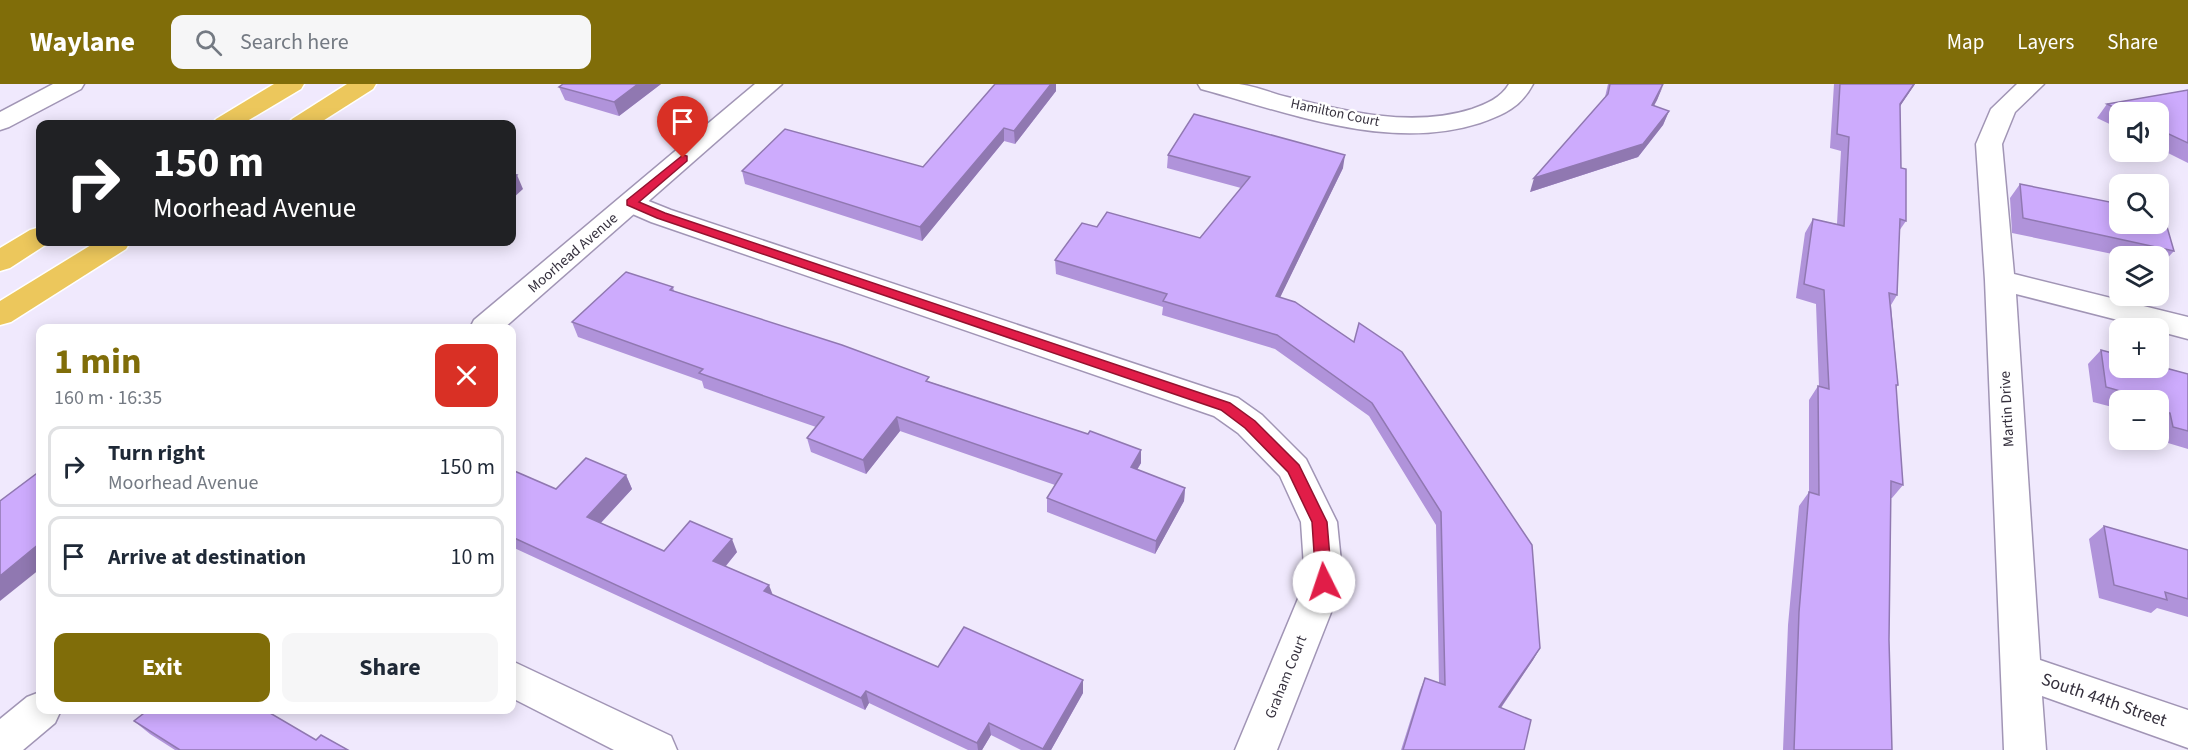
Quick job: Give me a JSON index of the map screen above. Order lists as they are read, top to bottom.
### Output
{
  "streets": {
    "street": [
      "Hamilton Court",
      "Moorhead Avenue",
      "Martin Drive",
      "Graham Court",
      "South 44th Street"
    ]
  },
  "crossings": [
    ["Moorhead Avenue", "Graham Court"],
    ["Martin Drive", "South 44th Street"]
  ],
  "page": {
    "header": "Waylane",
    "search": "Search here",
    "nav": ["Map", "Layers", "Share"],
    "map_buttons": ["+", "−"],
    "turn": ["150 m", "Moorhead Avenue"],
    "heading": ["1 min", "160 m · 16:35"],
    "list": [
      {
        "name": "Turn right",
        "note": "Moorhead Avenue",
        "value": "150 m"
      },
      {
        "name": "Arrive at destination",
        "value": "10 m"
      }
    ],
    "buttons": ["Exit", "Share"]
  }
}
